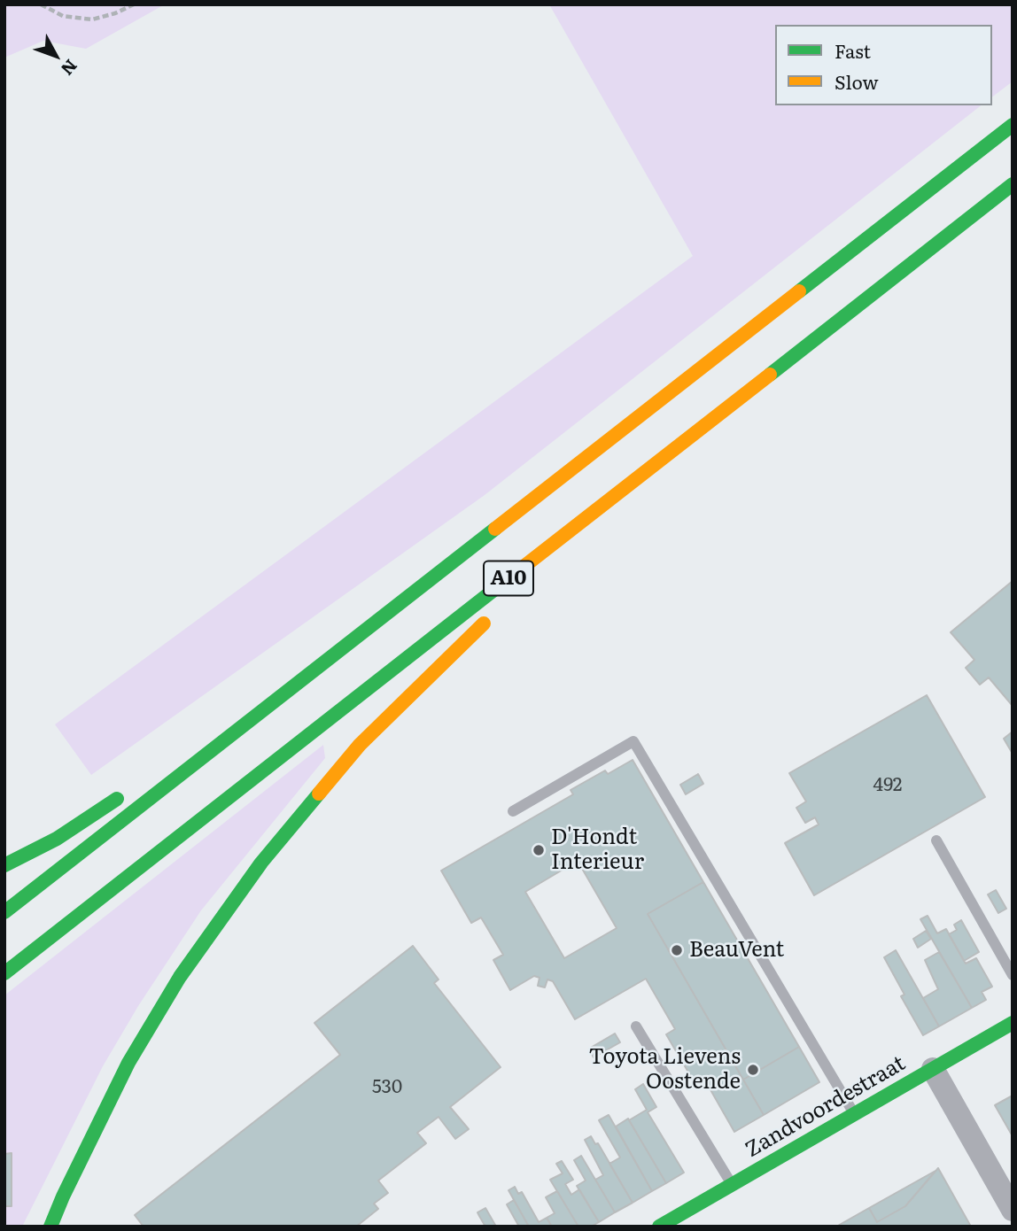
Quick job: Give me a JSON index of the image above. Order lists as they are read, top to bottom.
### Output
{
  "streets": {
    "main road": ["A10", "Zandvoordestraat"]
  },
  "places": ["D'Hondt Interieur", "BeauVent", "Toyota Lievens Oostende"],
  "house_numbers": ["492", "530"],
  "legend": ["Fast", "Slow"],
  "north": "bottom right"
}
